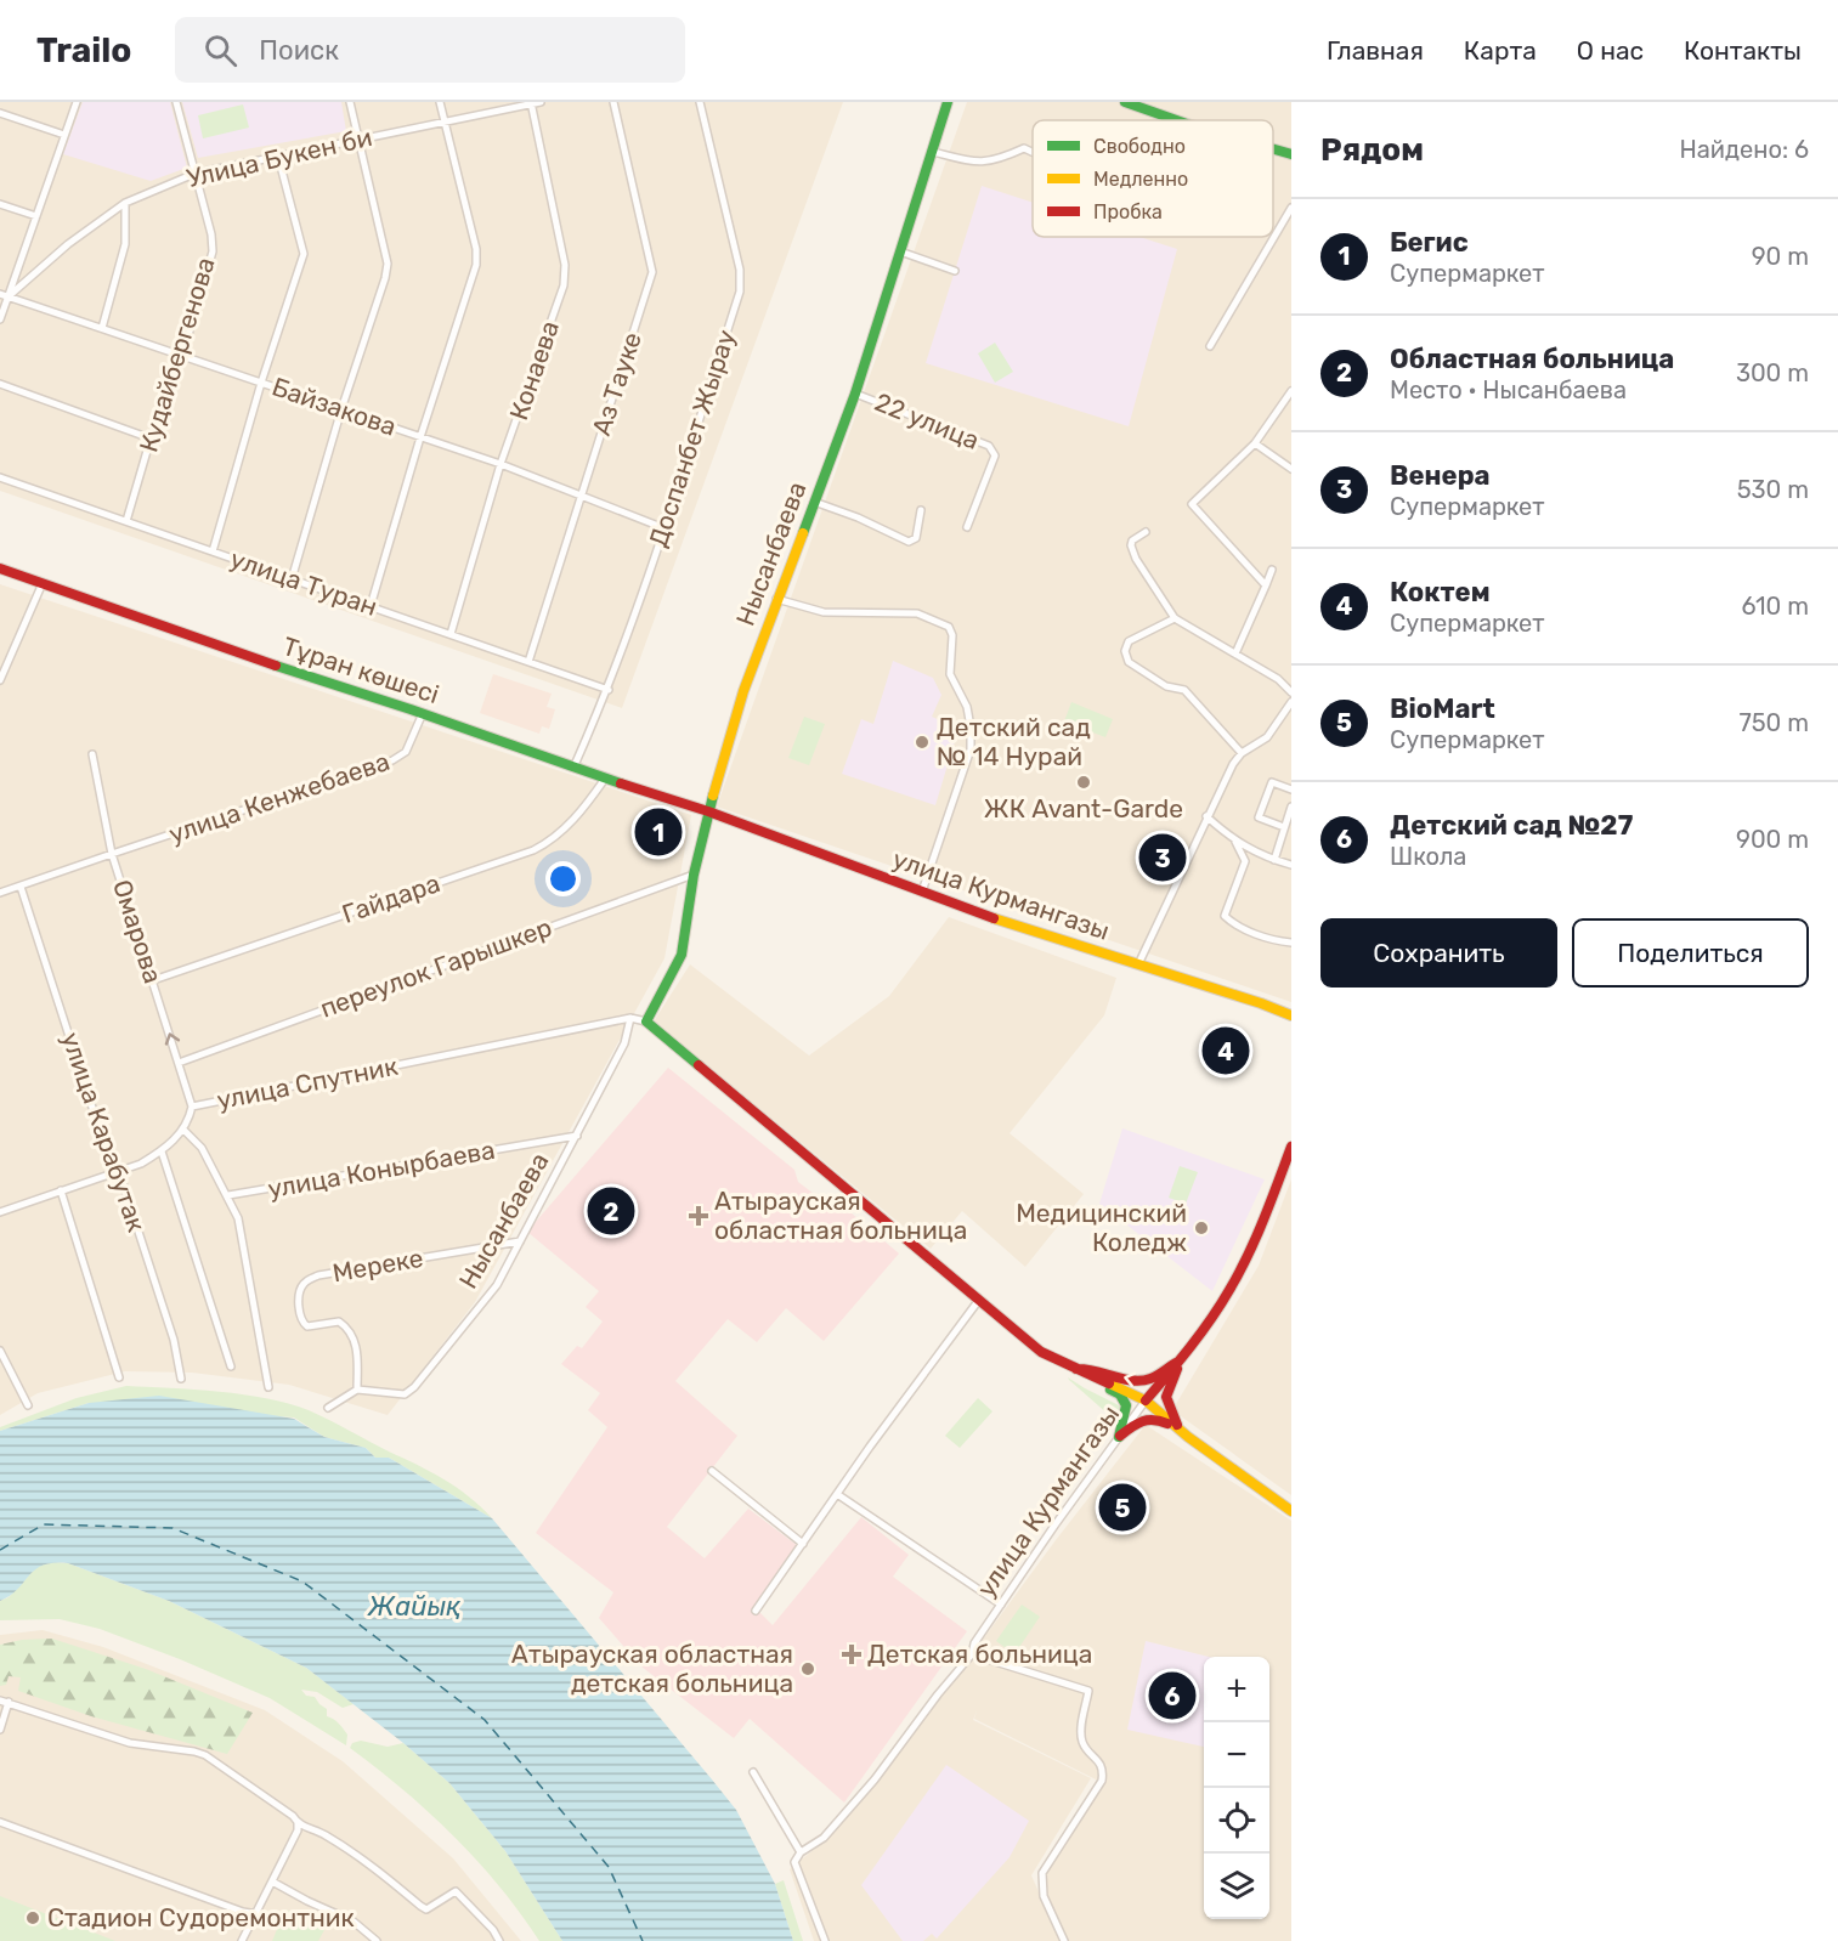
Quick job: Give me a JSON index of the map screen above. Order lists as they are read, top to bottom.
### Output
{
  "streets": {
    "street": [
      "Улица Букен би",
      "Кудайбергенова",
      "Конаева",
      "Аз Тауке",
      "Байзакова",
      "22 улица",
      "Доспанбет Жырау",
      "Нысанбаева",
      "улица Туран",
      "Тұран көшесі",
      "улица Кенжебаева",
      "улица Курмангазы",
      "Гайдара",
      "Омарова",
      "переулок Гарышкер",
      "улица Спутник",
      "улица Карабутак",
      "улица Конырбаева",
      "Мереке"
    ]
  },
  "crossings": [
    ["Улица Букен би", "Кудайбергенова"],
    ["Улица Букен би", "Конаева"],
    ["Улица Букен би", "Байзакова"],
    ["Кудайбергенова", "Байзакова"],
    ["Кудайбергенова", "улица Туран"],
    ["Конаева", "Байзакова"],
    ["Конаева", "улица Туран"],
    ["Аз Тауке", "Байзакова"],
    ["Аз Тауке", "улица Туран"],
    ["Байзакова", "Доспанбет Жырау"],
    ["22 улица", "Нысанбаева"],
    ["Доспанбет Жырау", "улица Туран"],
    ["Доспанбет Жырау", "Тұран көшесі"],
    ["Нысанбаева", "Тұран көшесі"],
    ["Нысанбаева", "улица Курмангазы"],
    ["Нысанбаева", "переулок Гарышкер"],
    ["Нысанбаева", "улица Спутник"],
    ["Нысанбаева", "улица Конырбаева"],
    ["Нысанбаева", "Мереке"],
    ["Тұран көшесі", "улица Кенжебаева"],
    ["Тұран көшесі", "улица Курмангазы"],
    ["Тұран көшесі", "Гайдара"],
    ["улица Кенжебаева", "Омарова"],
    ["улица Кенжебаева", "улица Карабутак"],
    ["Гайдара", "Омарова"],
    ["Омарова", "переулок Гарышкер"],
    ["Омарова", "улица Спутник"],
    ["улица Спутник", "улица Карабутак"]
  ],
  "water": ["Жайық"],
  "places": {
    "other": [
      "Детский сад № 14 Нурай",
      "ЖК Avant-Garde",
      "Медицинский Коледж",
      "Атырауская областная детская больница",
      "Стадион Судоремонтник"
    ],
    "health": ["Атырауская областная больница", "Детская больница"]
  },
  "legend": ["Свободно", "Медленно", "Пробка"],
  "page": {
    "header": "Trailo",
    "search": "Поиск",
    "nav": [
      "Главная",
      "Карта",
      "О нас",
      "Контакты"
    ],
    "heading": ["Рядом", "Найдено: 6"],
    "list": [
      {
        "mark": "1",
        "name": "Бегис",
        "note": "Супермаркет",
        "value": "90 m"
      },
      {
        "mark": "2",
        "name": "Областная больница",
        "note": "Место · Нысанбаева",
        "value": "300 m"
      },
      {
        "mark": "3",
        "name": "Венера",
        "note": "Супермаркет",
        "value": "530 m"
      },
      {
        "mark": "4",
        "name": "Коктем",
        "note": "Супермаркет",
        "value": "610 m"
      },
      {
        "mark": "5",
        "name": "BioMart",
        "note": "Супермаркет",
        "value": "750 m"
      },
      {
        "mark": "6",
        "name": "Детский сад №27",
        "note": "Школа",
        "value": "900 m"
      }
    ],
    "pins": [
      "1",
      "3",
      "4",
      "2",
      "5",
      "6"
    ],
    "buttons": ["Сохранить", "Поделиться"],
    "map_buttons": ["+", "−"]
  }
}
